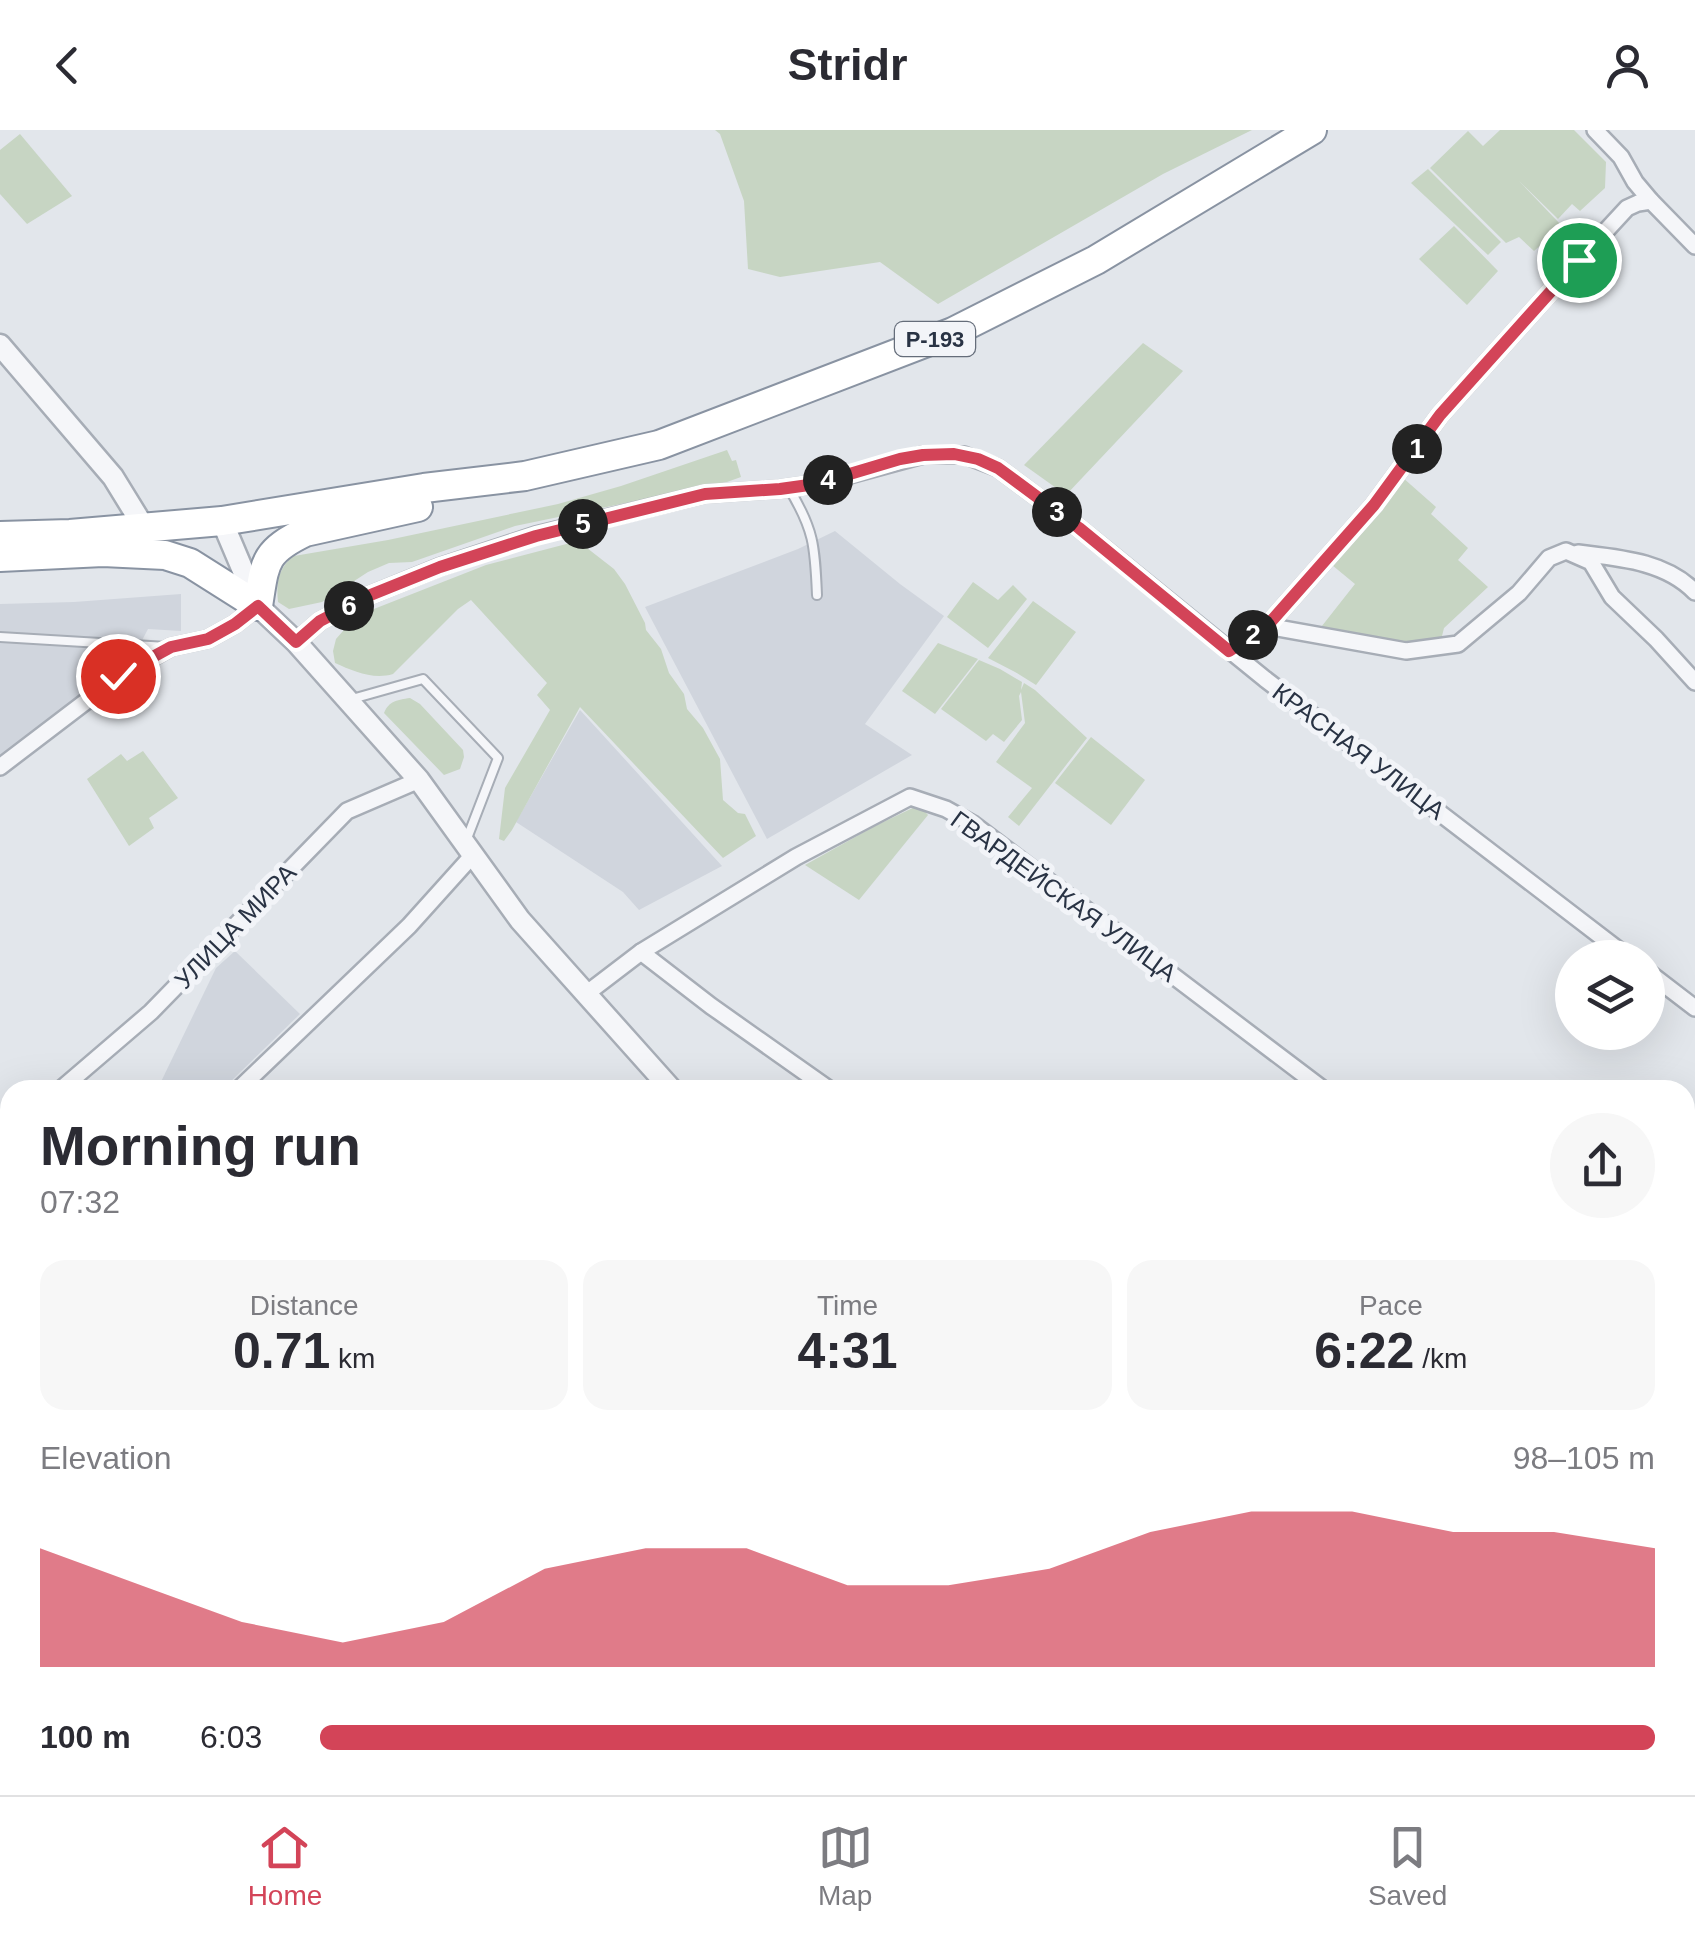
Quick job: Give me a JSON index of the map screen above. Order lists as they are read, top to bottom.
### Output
{
  "streets": {
    "highway": ["Р-193"],
    "street": ["КРАСНАЯ УЛИЦА", "ГВАРДЕЙСКАЯ УЛИЦА", "УЛИЦА МИРА"]
  },
  "page": {
    "header": "Stridr",
    "pins": [
      "1",
      "4",
      "3",
      "5",
      "6",
      "2"
    ],
    "heading": ["Morning run", "07:32"],
    "stats": [
      ["Distance", "0.71 km"],
      ["Time", "4:31"],
      ["Pace", "6:22 /km"]
    ],
    "chart": ["Elevation", "98–105 m"],
    "list": [
      {
        "name": "100 m",
        "note": "6:03"
      }
    ],
    "tabs": ["Home", "Map", "Saved"]
  }
}
